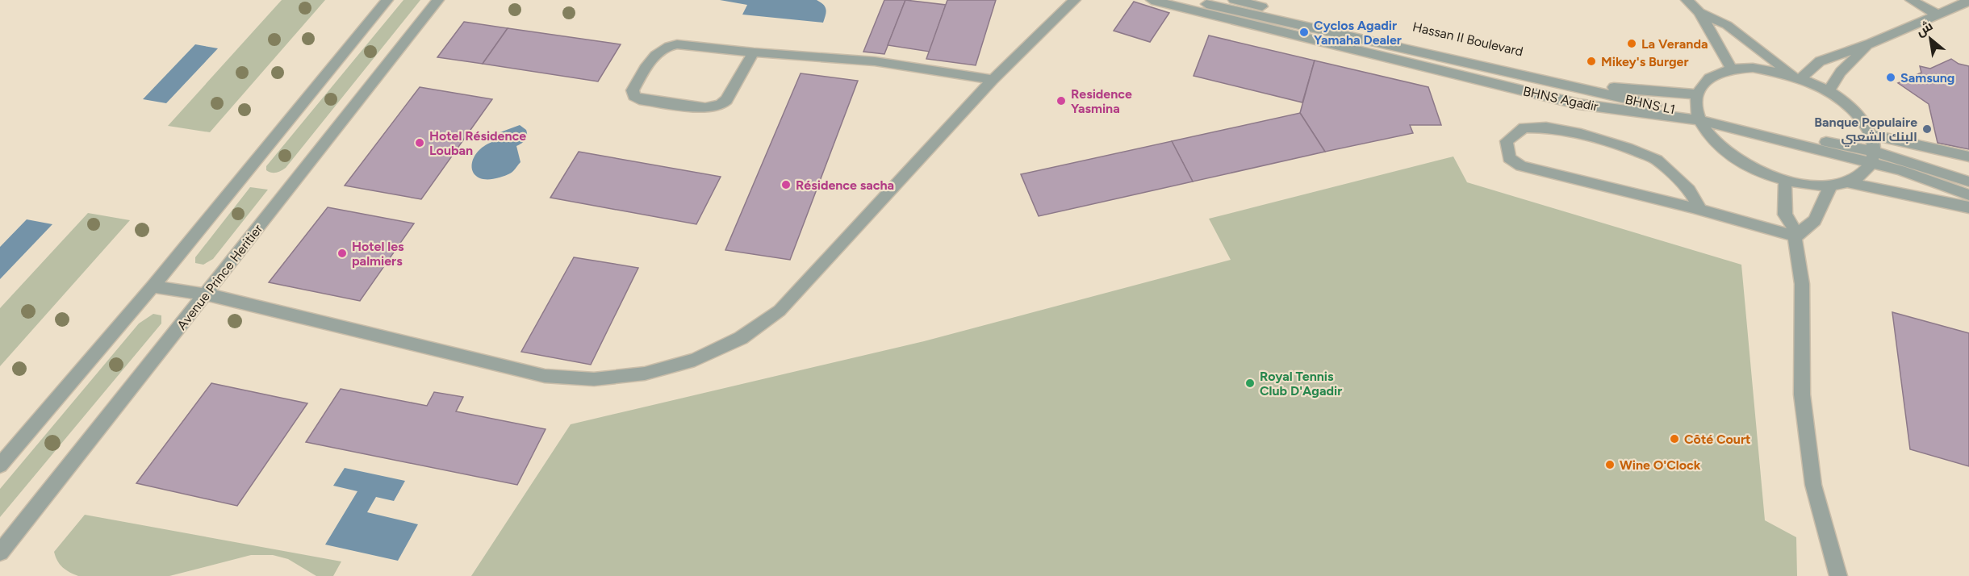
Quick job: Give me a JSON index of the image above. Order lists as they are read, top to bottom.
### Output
{
  "streets": {
    "street": [
      "Hassan II Boulevard",
      "BHNS Agadir",
      "BHNS L1",
      "Avenue Prince Heritier"
    ]
  },
  "crossings": [
    ["BHNS Agadir", "BHNS L1"]
  ],
  "places": [
    "Cyclos Agadir Yamaha Dealer",
    "La Veranda",
    "Mikey's Burger",
    "Samsung",
    "Residence Yasmina",
    "Banque Populaire البنك الشعبي",
    "Hotel Résidence Louban",
    "Résidence sacha",
    "Hotel les palmiers",
    "Royal Tennis Club D'Agadir",
    "Côté Court",
    "Wine O'Clock"
  ],
  "north": "top left"
}
